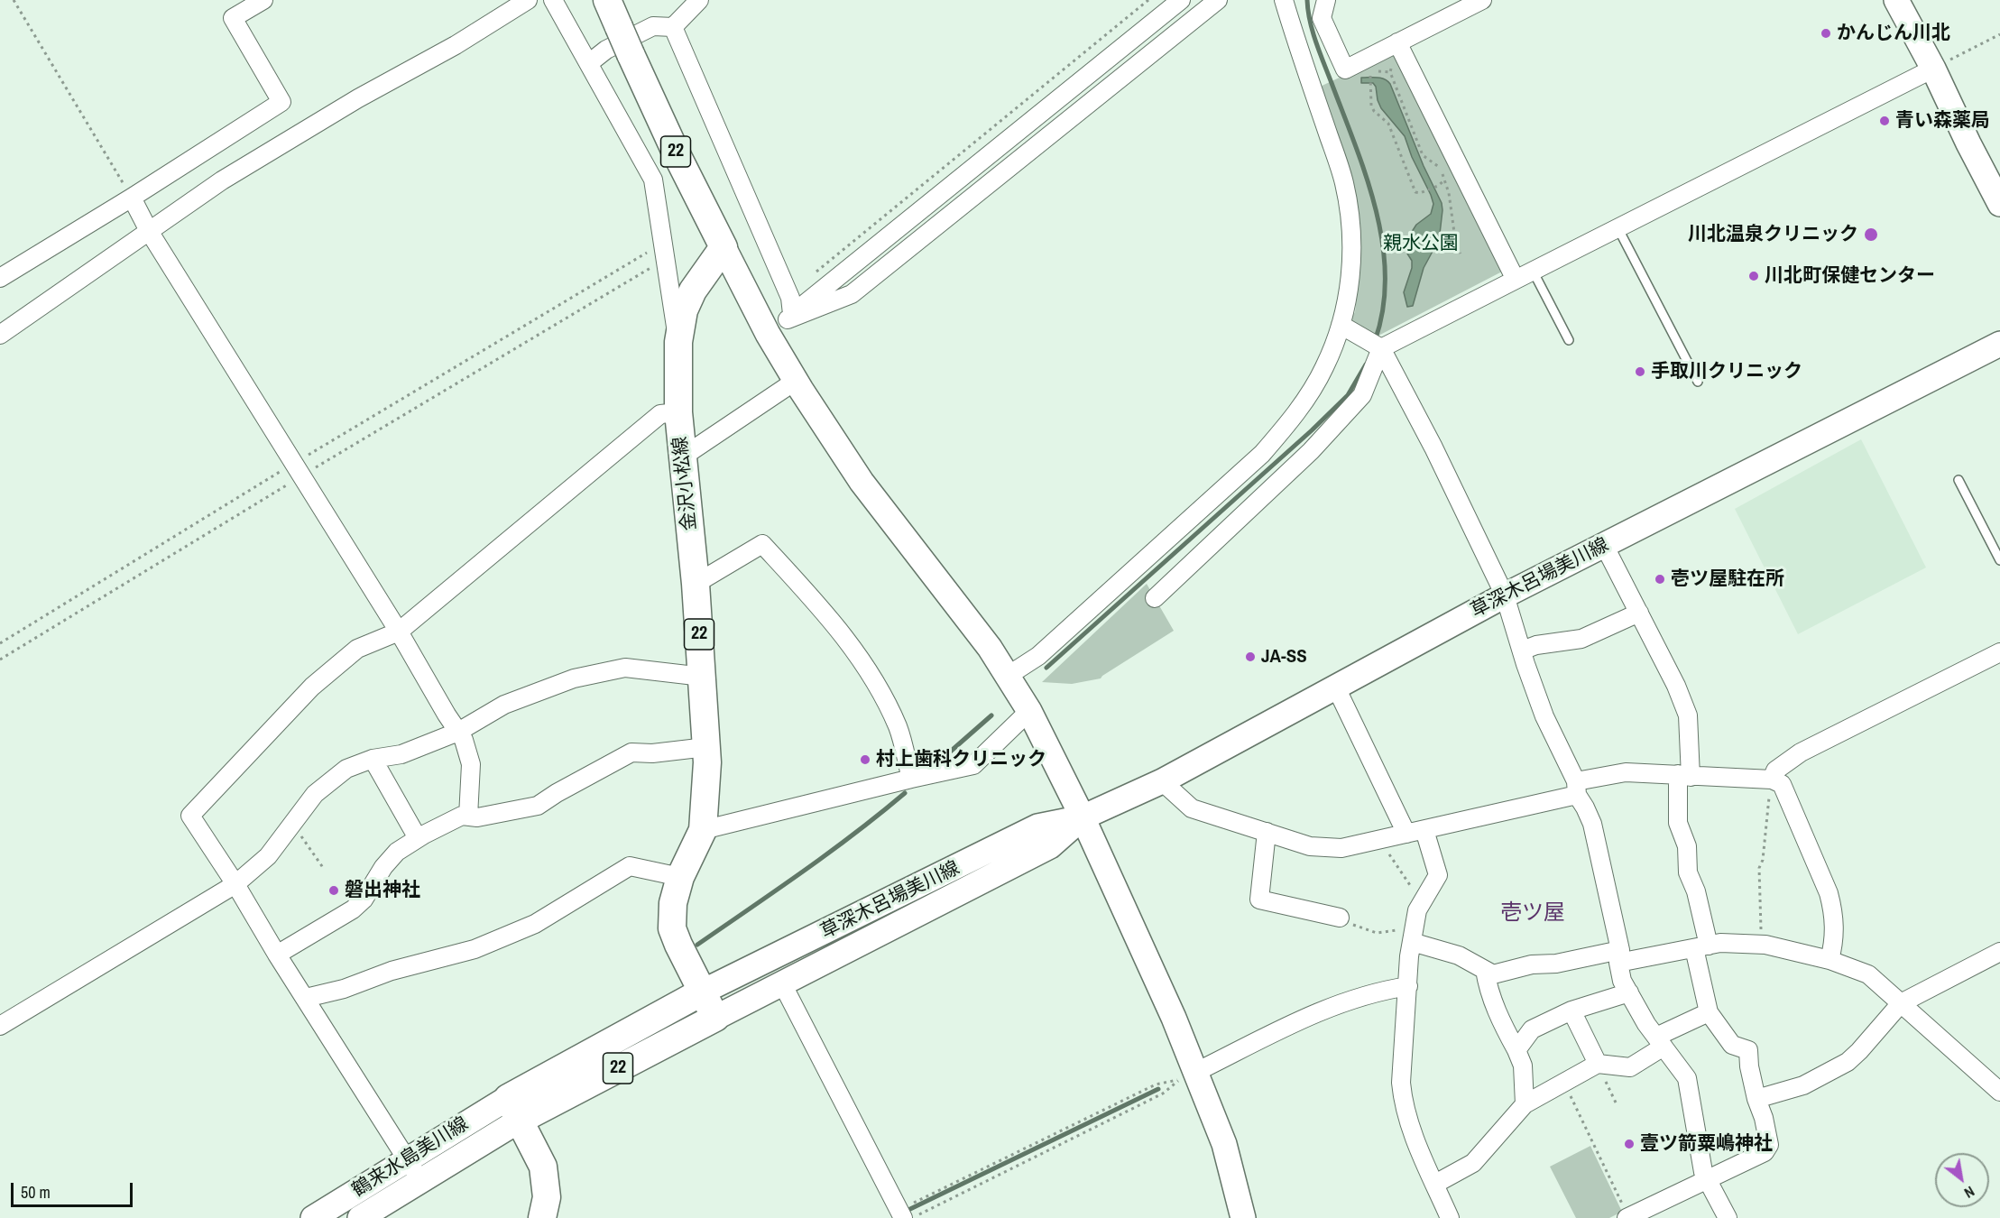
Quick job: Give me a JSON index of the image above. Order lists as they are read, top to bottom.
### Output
{
  "streets": {
    "main road": [
      "22",
      "金沢小松線",
      "草深木呂場美川線",
      "鶴来水島美川線"
    ]
  },
  "crossings": [
    ["22", "金沢小松線"],
    ["22", "草深木呂場美川線"],
    ["22", "鶴来水島美川線"],
    ["金沢小松線", "草深木呂場美川線"]
  ],
  "districts": ["壱ツ屋"],
  "parks": ["親水公園"],
  "places": [
    "かんじん川北",
    "青い森薬局",
    "川北温泉クリニック",
    "川北町保健センター",
    "手取川クリニック",
    "壱ツ屋駐在所",
    "JA-SS",
    "村上歯科クリニック",
    "磐出神社",
    "壹ツ箭粟嶋神社"
  ],
  "scale_bar": "50 m",
  "north": "bottom right"
}
